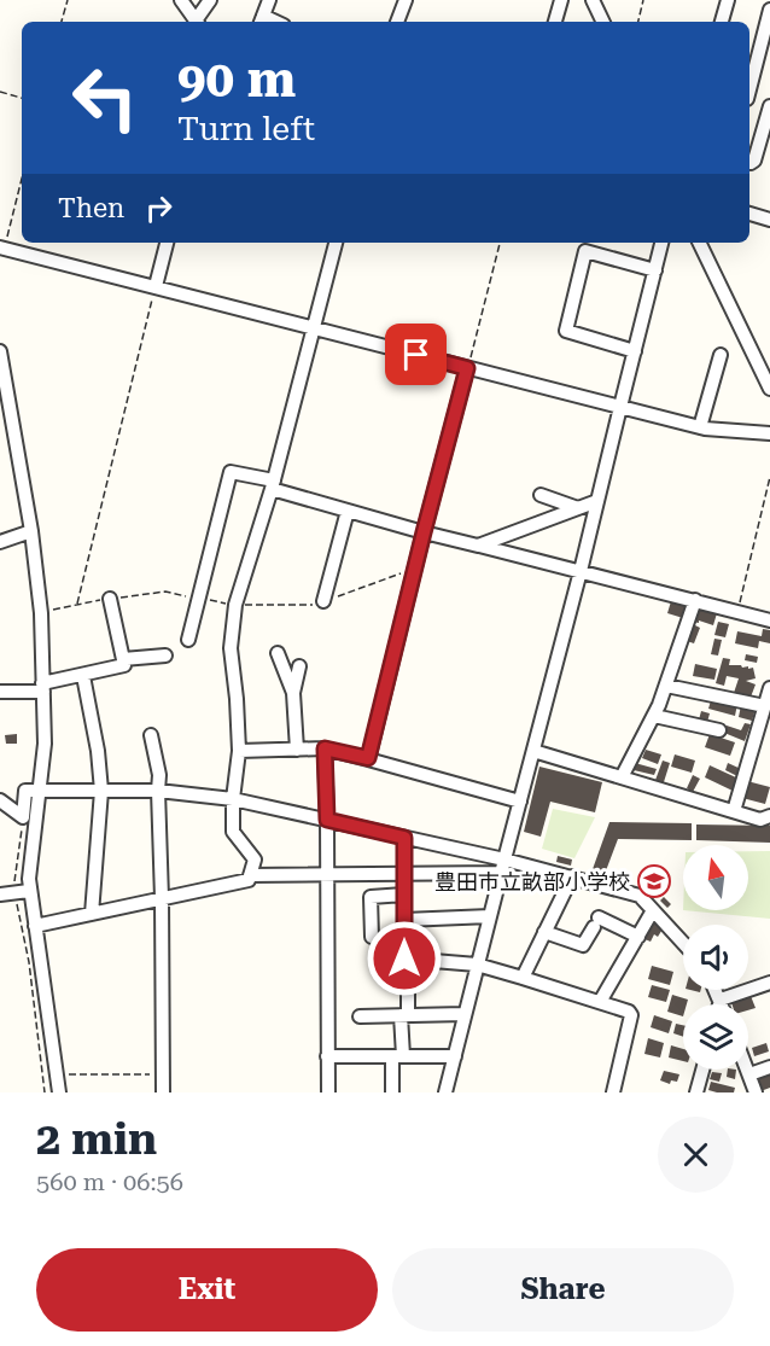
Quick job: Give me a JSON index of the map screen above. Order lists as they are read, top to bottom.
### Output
{
  "places": {
    "school or university": ["豊田市立畝部小学校"]
  },
  "north": "top",
  "page": {
    "turn": ["90 m", "Turn left"],
    "then": "Then",
    "heading": ["2 min", "560 m · 06:56"],
    "buttons": ["Exit", "Share"]
  }
}
